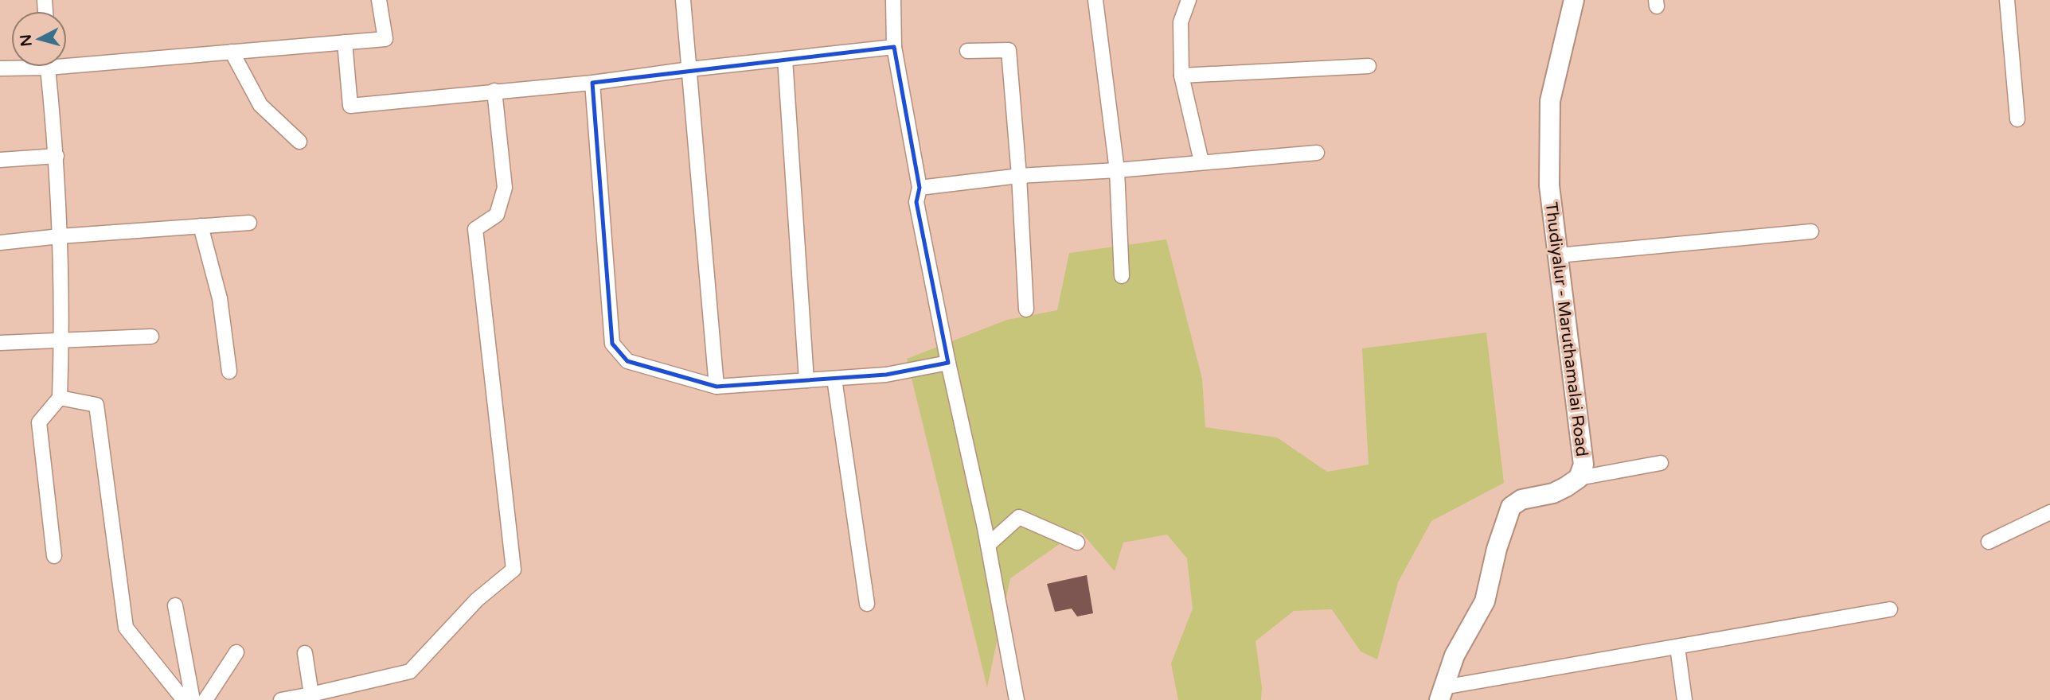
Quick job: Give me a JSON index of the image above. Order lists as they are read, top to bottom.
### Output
{
  "streets": {
    "main road": ["Thudiyalur - Maruthamalai Road"]
  },
  "north": "left"
}
